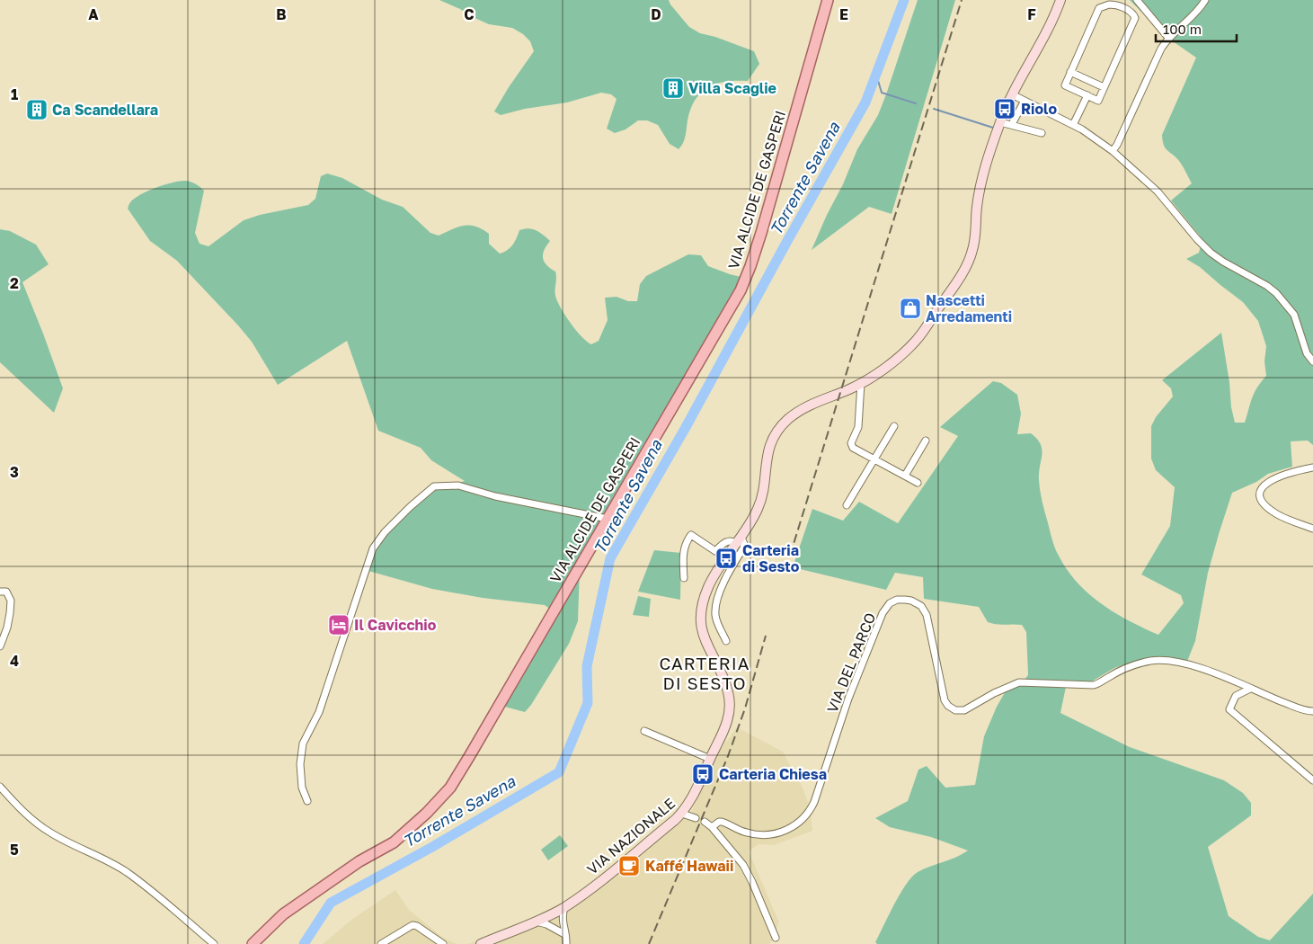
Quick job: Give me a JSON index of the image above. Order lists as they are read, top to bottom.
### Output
{
  "streets": {
    "main road": ["VIA ALCIDE DE GASPERI", "VIA NAZIONALE"],
    "street": ["VIA DEL PARCO"]
  },
  "districts": ["CARTERIA DI SESTO"],
  "water": ["Torrente Savena"],
  "places": {
    "building": ["Villa Scaglie", "Ca Scandellara"],
    "bus stop": ["Riolo", "Carteria di Sesto", "Carteria Chiesa"],
    "shop": ["Nascetti Arredamenti"],
    "hotel": ["Il Cavicchio"],
    "cafe": ["Kaffé Hawaii"]
  },
  "scale_bar": "100 m",
  "grid": {
    "columns": [
      "A",
      "B",
      "C",
      "D",
      "E",
      "F"
    ],
    "rows": [
      "1",
      "2",
      "3",
      "4",
      "5"
    ]
  }
}
